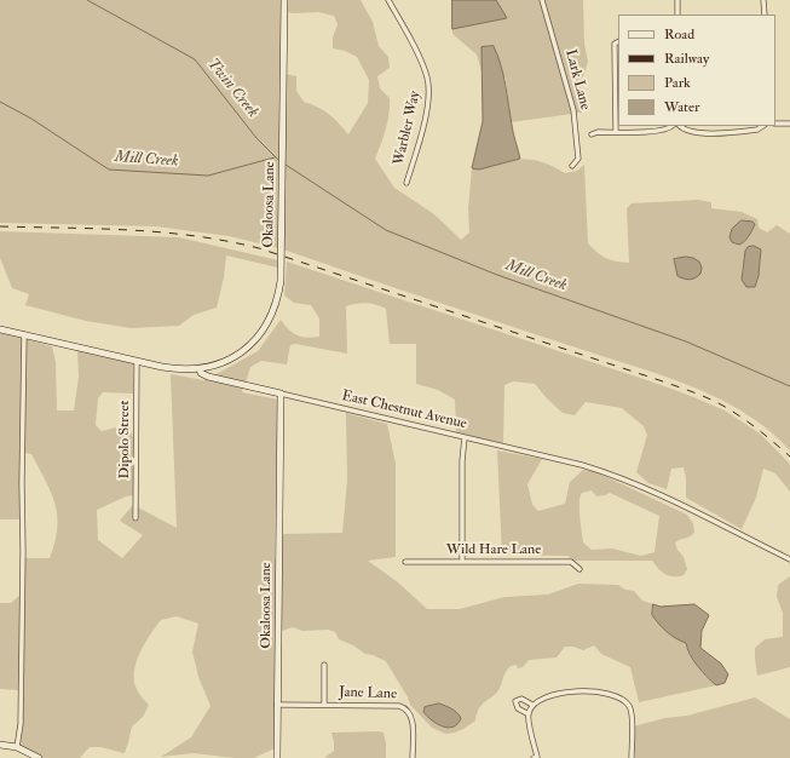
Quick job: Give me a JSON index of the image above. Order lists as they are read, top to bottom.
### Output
{
  "streets": {
    "street": [
      "Lark Lane",
      "Warbler Way",
      "Okaloosa Lane",
      "East Chestnut Avenue",
      "Dipolo Street",
      "Wild Hare Lane",
      "Jane Lane"
    ]
  },
  "crossings": [
    ["Okaloosa Lane", "East Chestnut Avenue"],
    ["Okaloosa Lane", "Jane Lane"],
    ["East Chestnut Avenue", "Dipolo Street"]
  ],
  "water": ["Twin Creek", "Mill Creek"],
  "legend": [
    "Road",
    "Railway",
    "Park",
    "Water"
  ]
}
